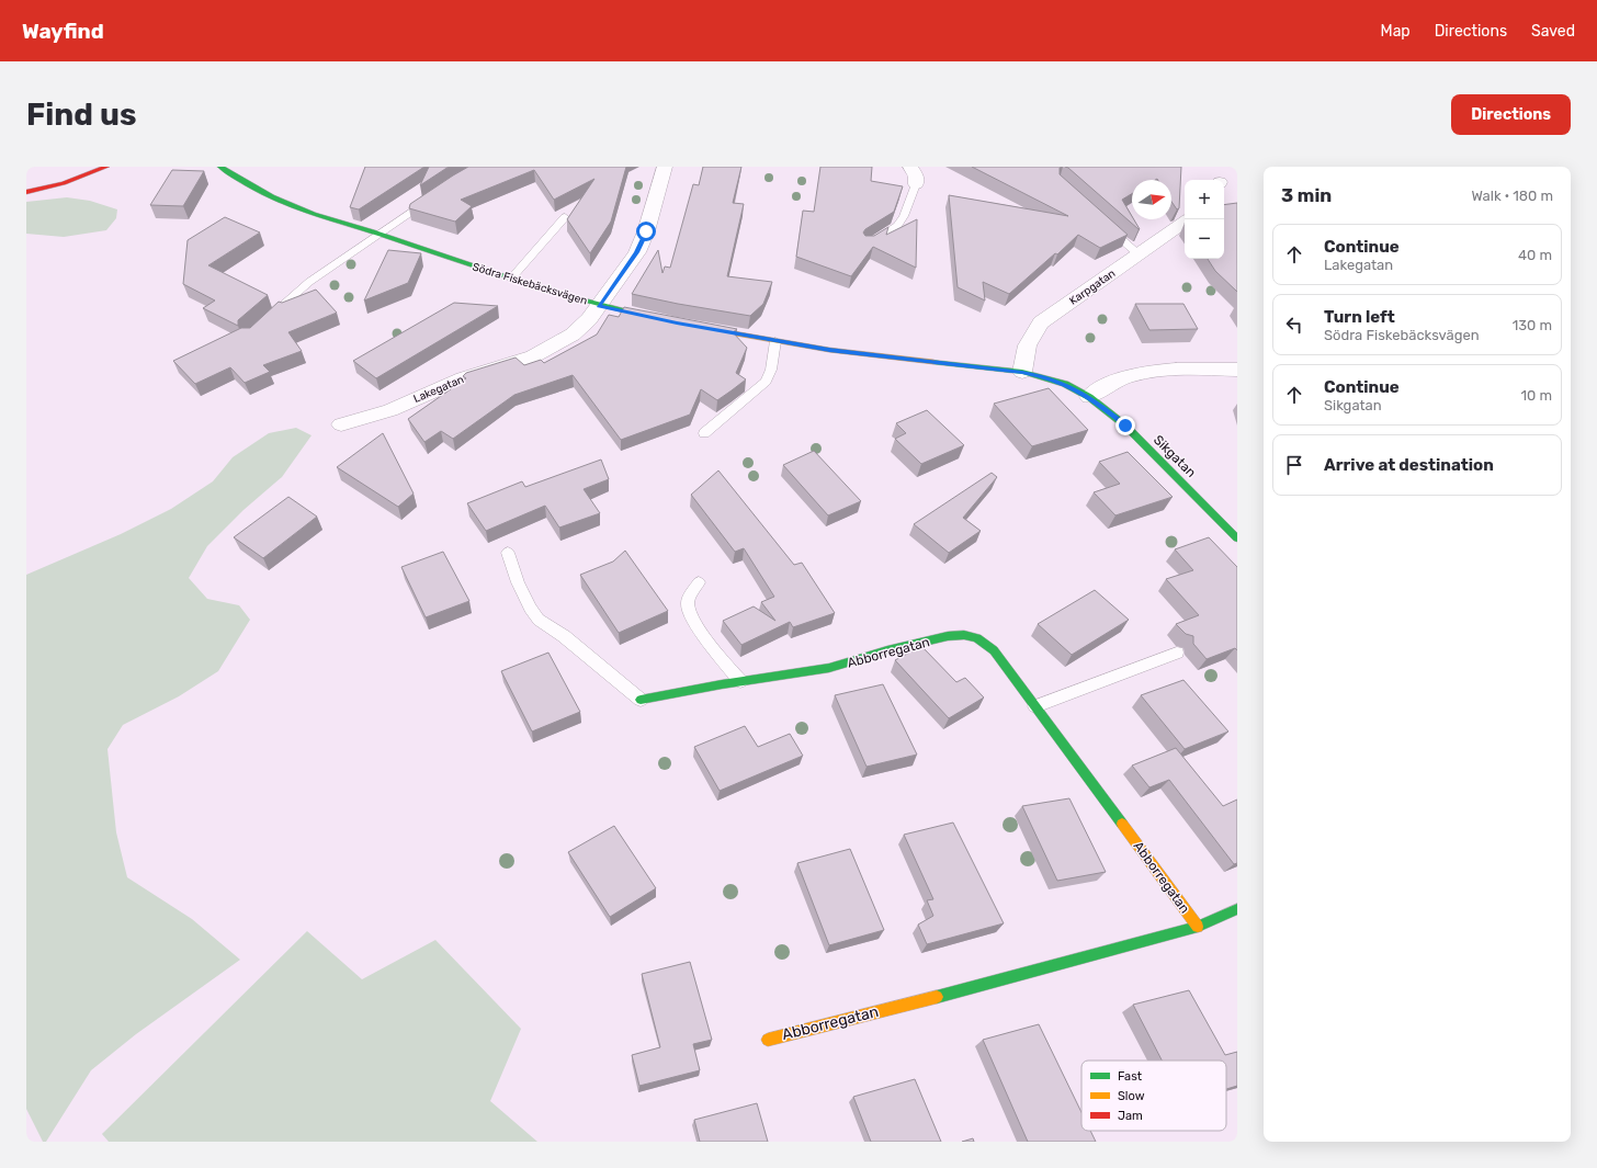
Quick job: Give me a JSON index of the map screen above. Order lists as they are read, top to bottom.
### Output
{
  "streets": {
    "street": [
      "Södra Fiskebäcksvägen",
      "Karpgatan",
      "Lakegatan",
      "Sikgatan",
      "Abborregatan"
    ]
  },
  "crossings": [
    ["Södra Fiskebäcksvägen", "Lakegatan"]
  ],
  "legend": ["Fast", "Slow", "Jam"],
  "north": "right",
  "page": {
    "header": "Wayfind",
    "nav": ["Map", "Directions", "Saved"],
    "buttons": "Directions",
    "title": "Find us",
    "heading": ["3 min", "Walk · 180 m"],
    "map_buttons": ["+", "−"],
    "list": [
      ["Continue", "Lakegatan", "40 m"],
      ["Turn left", "Södra Fiskebäcksvägen", "130 m"],
      ["Continue", "Sikgatan", "10 m"],
      "Arrive at destination"
    ]
  }
}
